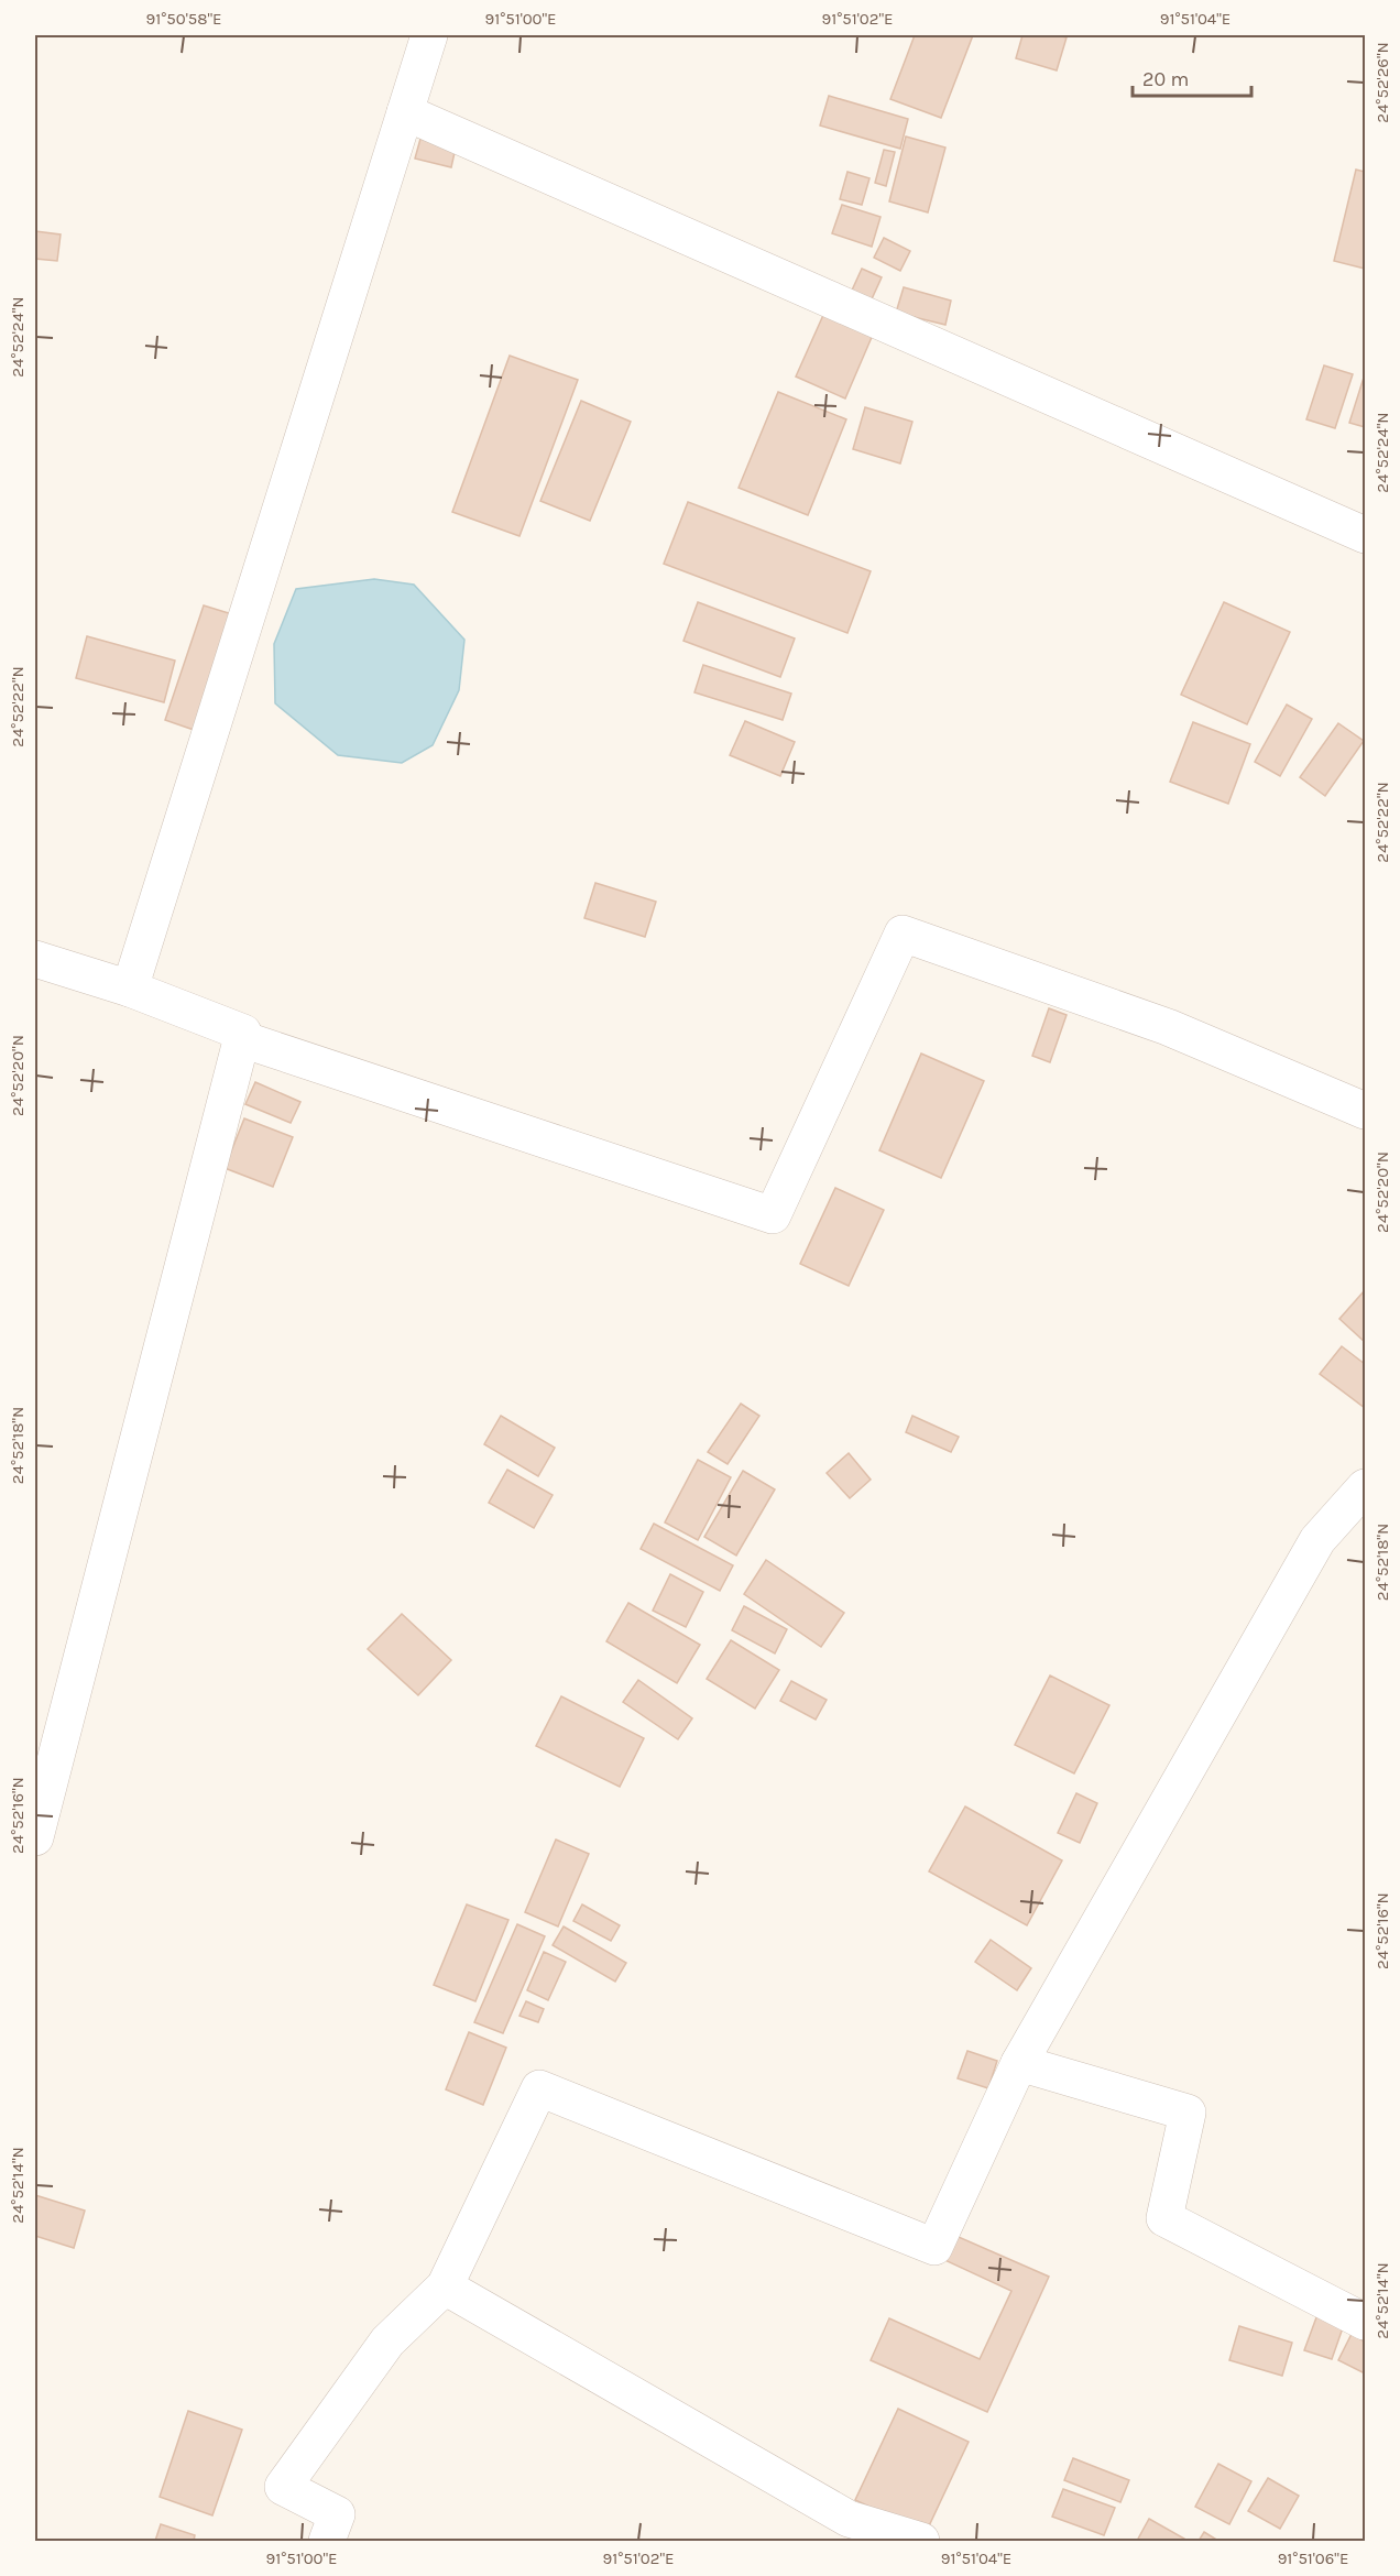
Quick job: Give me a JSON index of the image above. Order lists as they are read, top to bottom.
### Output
{
  "scale_bar": "20 m",
  "coordinates": [
    "91°50'58\"E",
    "91°51'00\"E",
    "91°51'02\"E",
    "91°51'04\"E",
    "24°52'26\"N",
    "24°52'24\"N",
    "24°52'22\"N",
    "24°52'20\"N",
    "24°52'18\"N",
    "24°52'16\"N",
    "24°52'14\"N",
    "91°51'06\"E"
  ]
}
